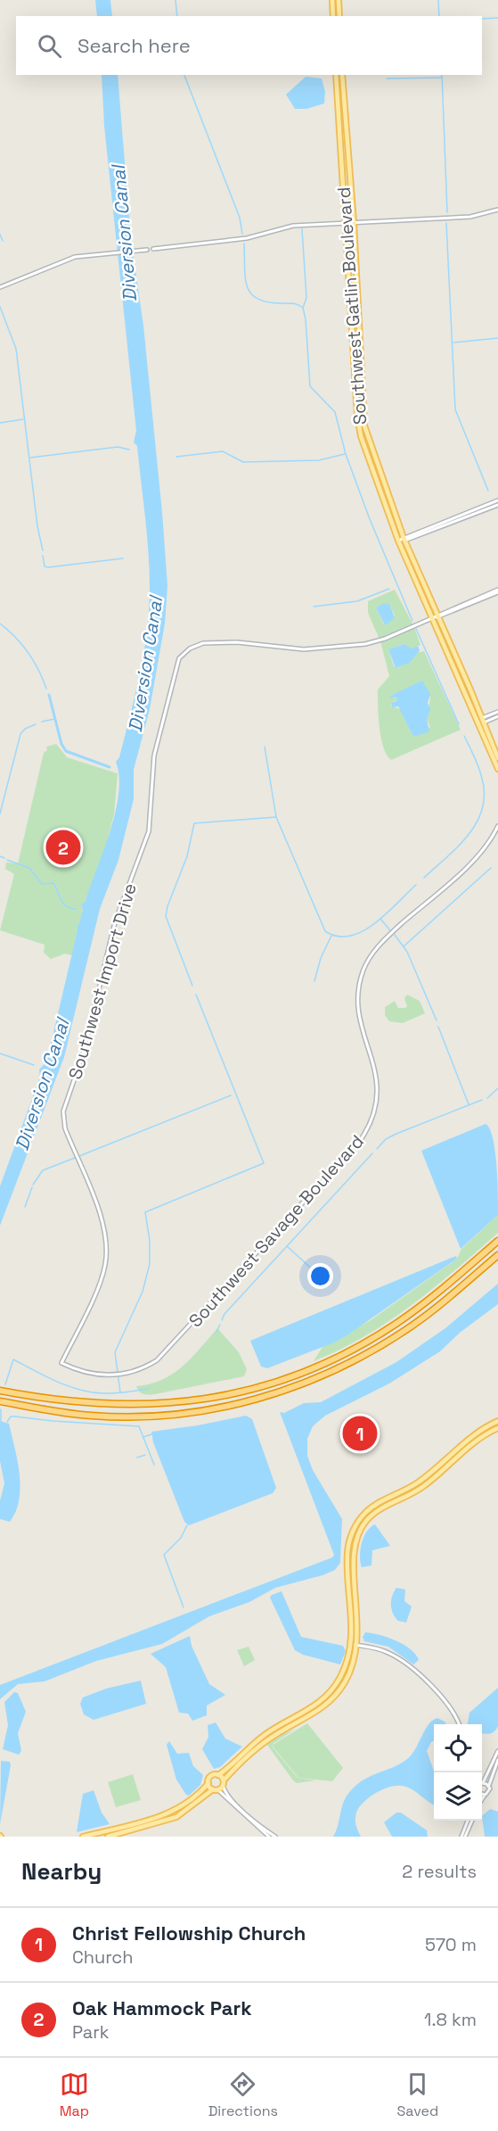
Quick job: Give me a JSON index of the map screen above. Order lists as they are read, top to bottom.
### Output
{
  "streets": {
    "main road": ["Southwest Gatlin Boulevard"],
    "street": ["Southwest Import Drive", "Southwest Savage Boulevard"]
  },
  "crossings": [
    ["Southwest Gatlin Boulevard", "Southwest Import Drive"],
    ["Southwest Import Drive", "Southwest Savage Boulevard"]
  ],
  "water": ["Diversion Canal"],
  "page": {
    "search": "Search here",
    "pins": ["2", "1"],
    "heading": ["Nearby", "2 results"],
    "list": [
      {
        "mark": "1",
        "name": "Christ Fellowship Church",
        "note": "Church",
        "value": "570 m"
      },
      {
        "mark": "2",
        "name": "Oak Hammock Park",
        "note": "Park",
        "value": "1.8 km"
      }
    ],
    "nav": ["Map", "Directions", "Saved"]
  }
}
